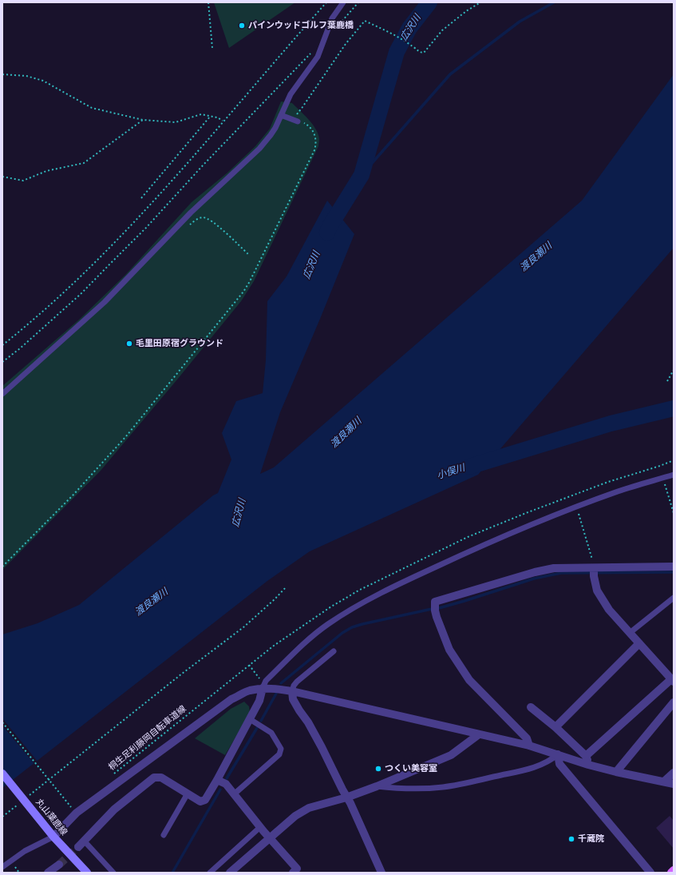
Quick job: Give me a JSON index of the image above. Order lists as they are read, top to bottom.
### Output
{
  "streets": {
    "main road": ["丸山葉鹿線"],
    "path": ["桐生足利藤岡自転車道線"]
  },
  "water": ["広沢川", "渡良瀬川", "小俣川"],
  "places": [
    "パインウッドゴルフ葉鹿橋",
    "毛里田原宿グラウンド",
    "つくい美容室",
    "千蔵院"
  ]
}
